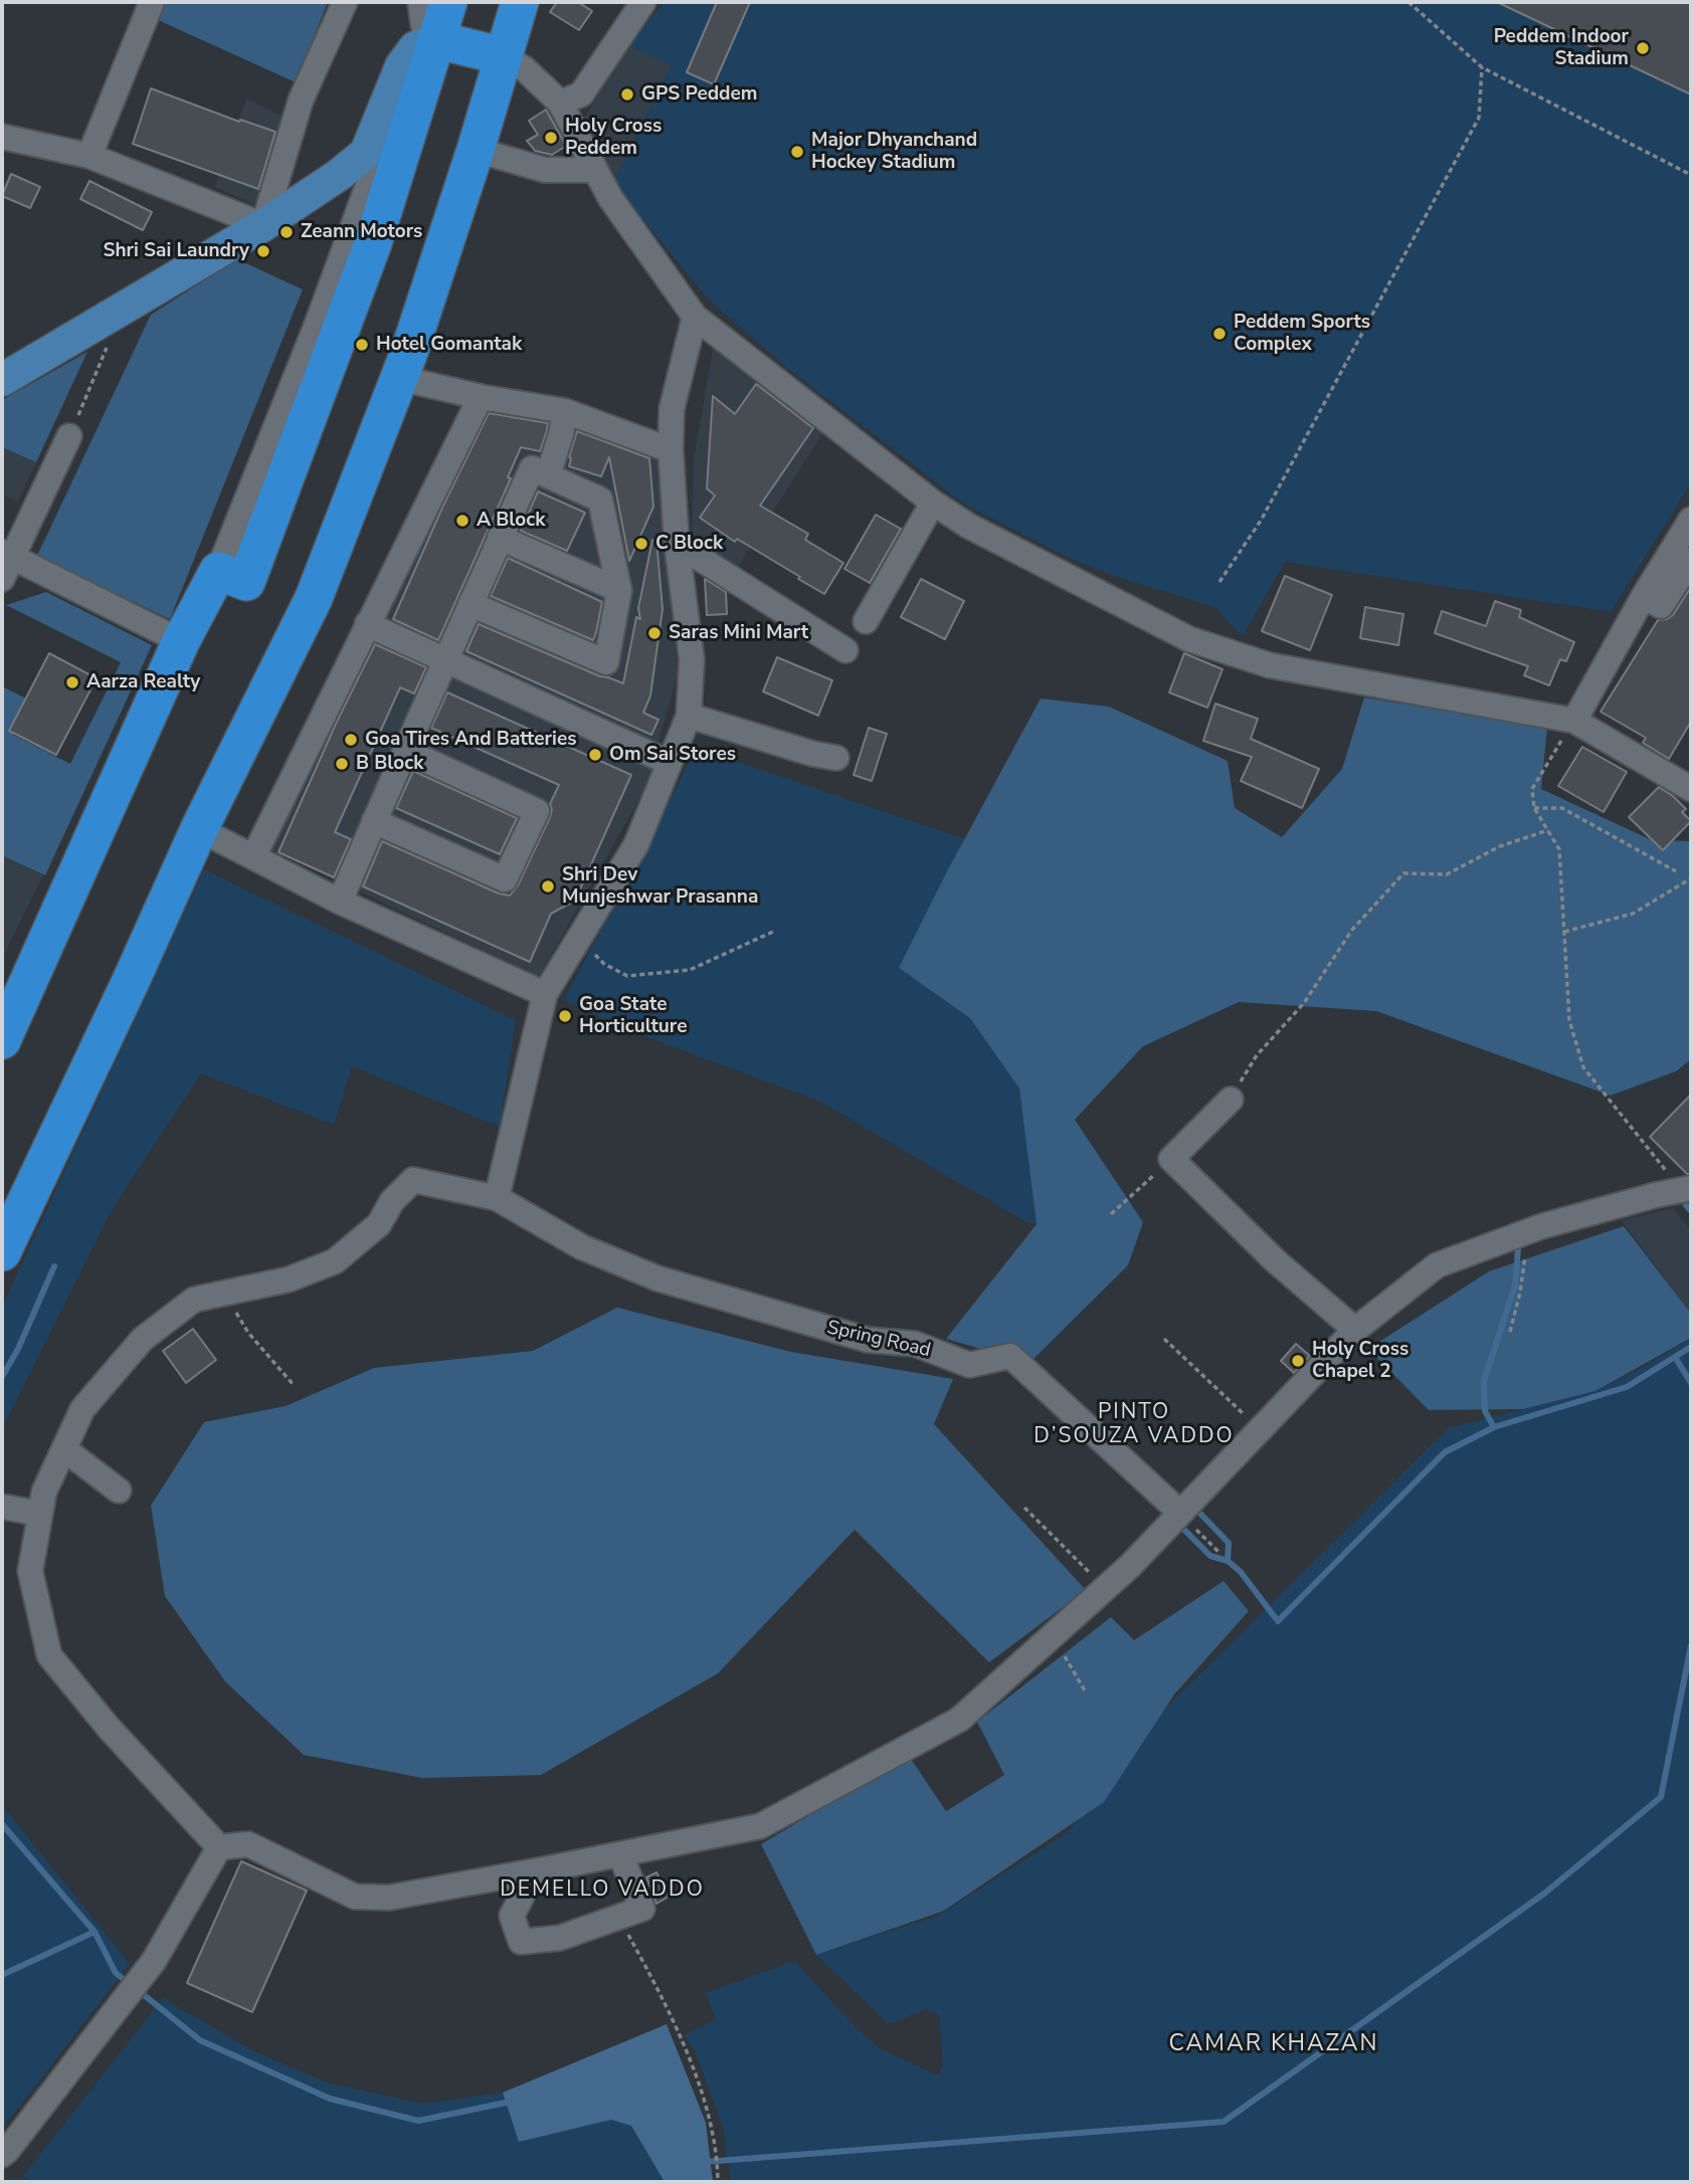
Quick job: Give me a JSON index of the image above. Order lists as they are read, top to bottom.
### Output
{
  "streets": {
    "street": ["Spring Road"]
  },
  "districts": ["PINTO D’SOUZA VADDO", "DEMELLO VADDO", "CAMAR KHAZAN"],
  "places": [
    "Peddem Indoor Stadium",
    "GPS Peddem",
    "Holy Cross Peddem",
    "Major Dhyanchand Hockey Stadium",
    "Zeann Motors",
    "Shri Sai Laundry",
    "Peddem Sports Complex",
    "Hotel Gomantak",
    "A Block",
    "C Block",
    "Saras Mini Mart",
    "Aarza Realty",
    "Goa Tires And Batteries",
    "Om Sai Stores",
    "B Block",
    "Shri Dev Munjeshwar Prasanna",
    "Goa State Horticulture",
    "Holy Cross Chapel 2"
  ]
}
